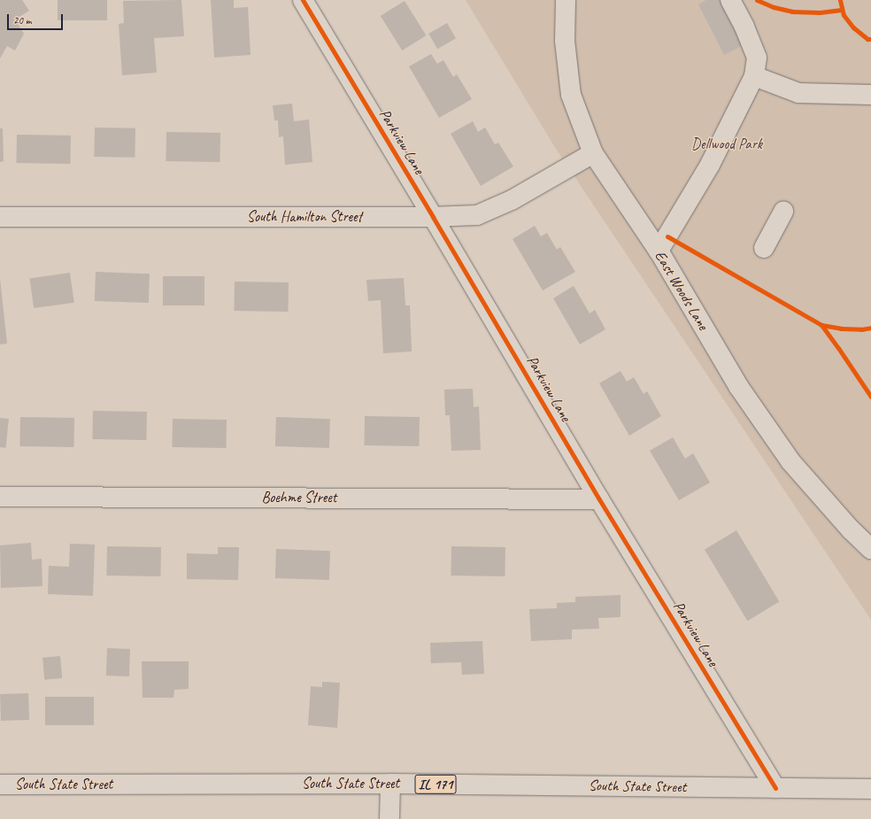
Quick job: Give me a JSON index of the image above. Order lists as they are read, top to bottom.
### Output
{
  "streets": {
    "street": [
      "Parkview Lane",
      "South Hamilton Street",
      "East Woods Lane",
      "Boehme Street",
      "South State Street",
      "IL 171"
    ]
  },
  "crossings": [
    ["Parkview Lane", "South Hamilton Street"],
    ["Parkview Lane", "Boehme Street"],
    ["Parkview Lane", "South State Street"],
    ["South Hamilton Street", "East Woods Lane"]
  ],
  "parks": ["Dellwood Park"],
  "scale_bar": "20 m"
}
